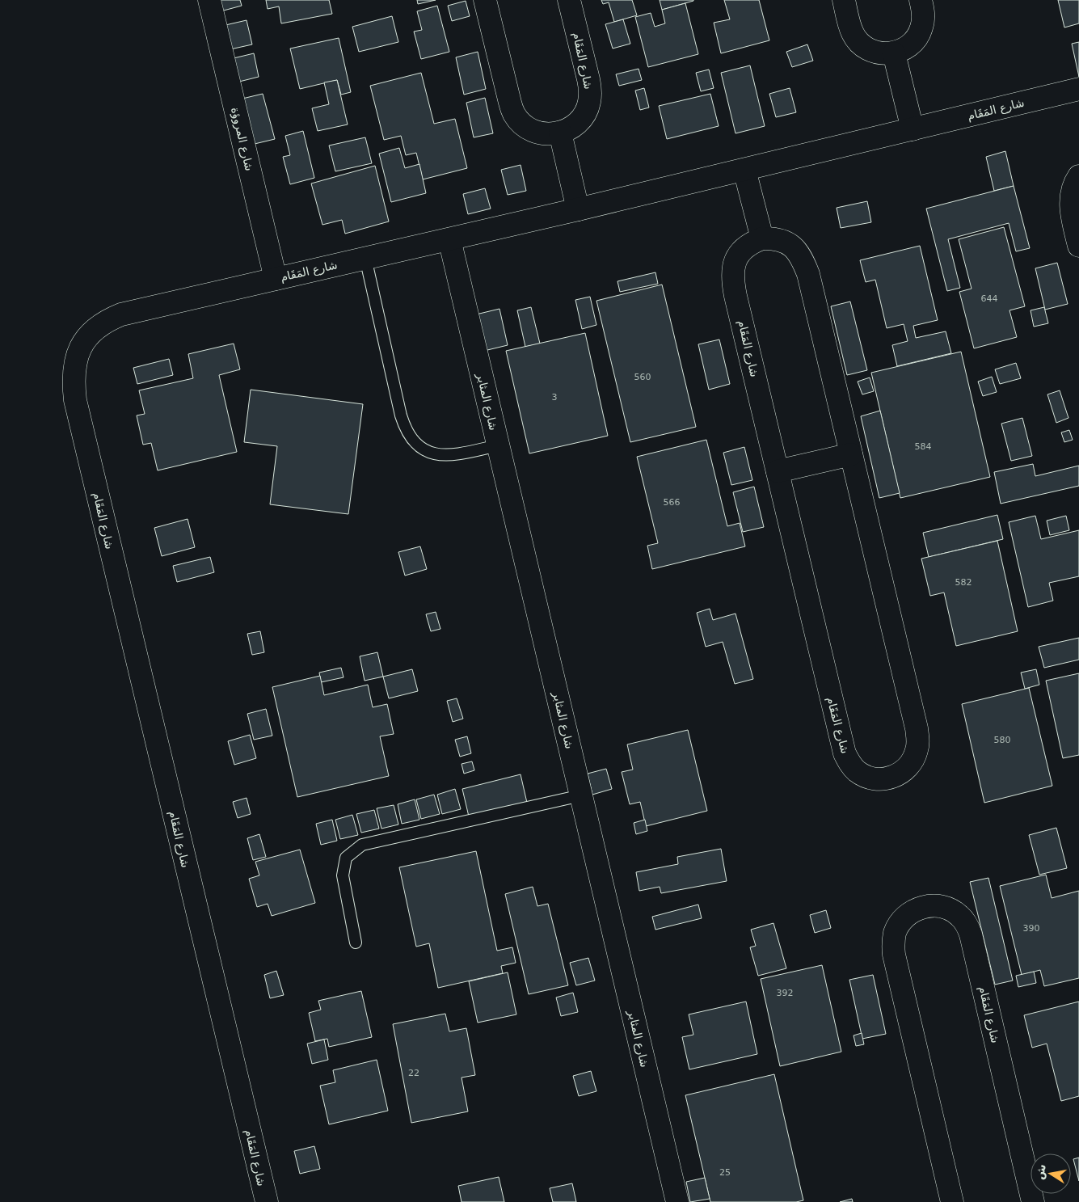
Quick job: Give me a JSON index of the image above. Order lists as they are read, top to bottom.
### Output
{
  "streets": {
    "street": ["شارع المَقَام", "شارع المروؤة", "شارع المثابر"]
  },
  "crossings": [
    ["شارع المَقَام", "شارع المروؤة"],
    ["شارع المَقَام", "شارع المثابر"]
  ],
  "house_numbers": [
    "644",
    "560",
    "3",
    "584",
    "566",
    "582",
    "580",
    "390",
    "392",
    "22",
    "25"
  ],
  "north": "left"
}
